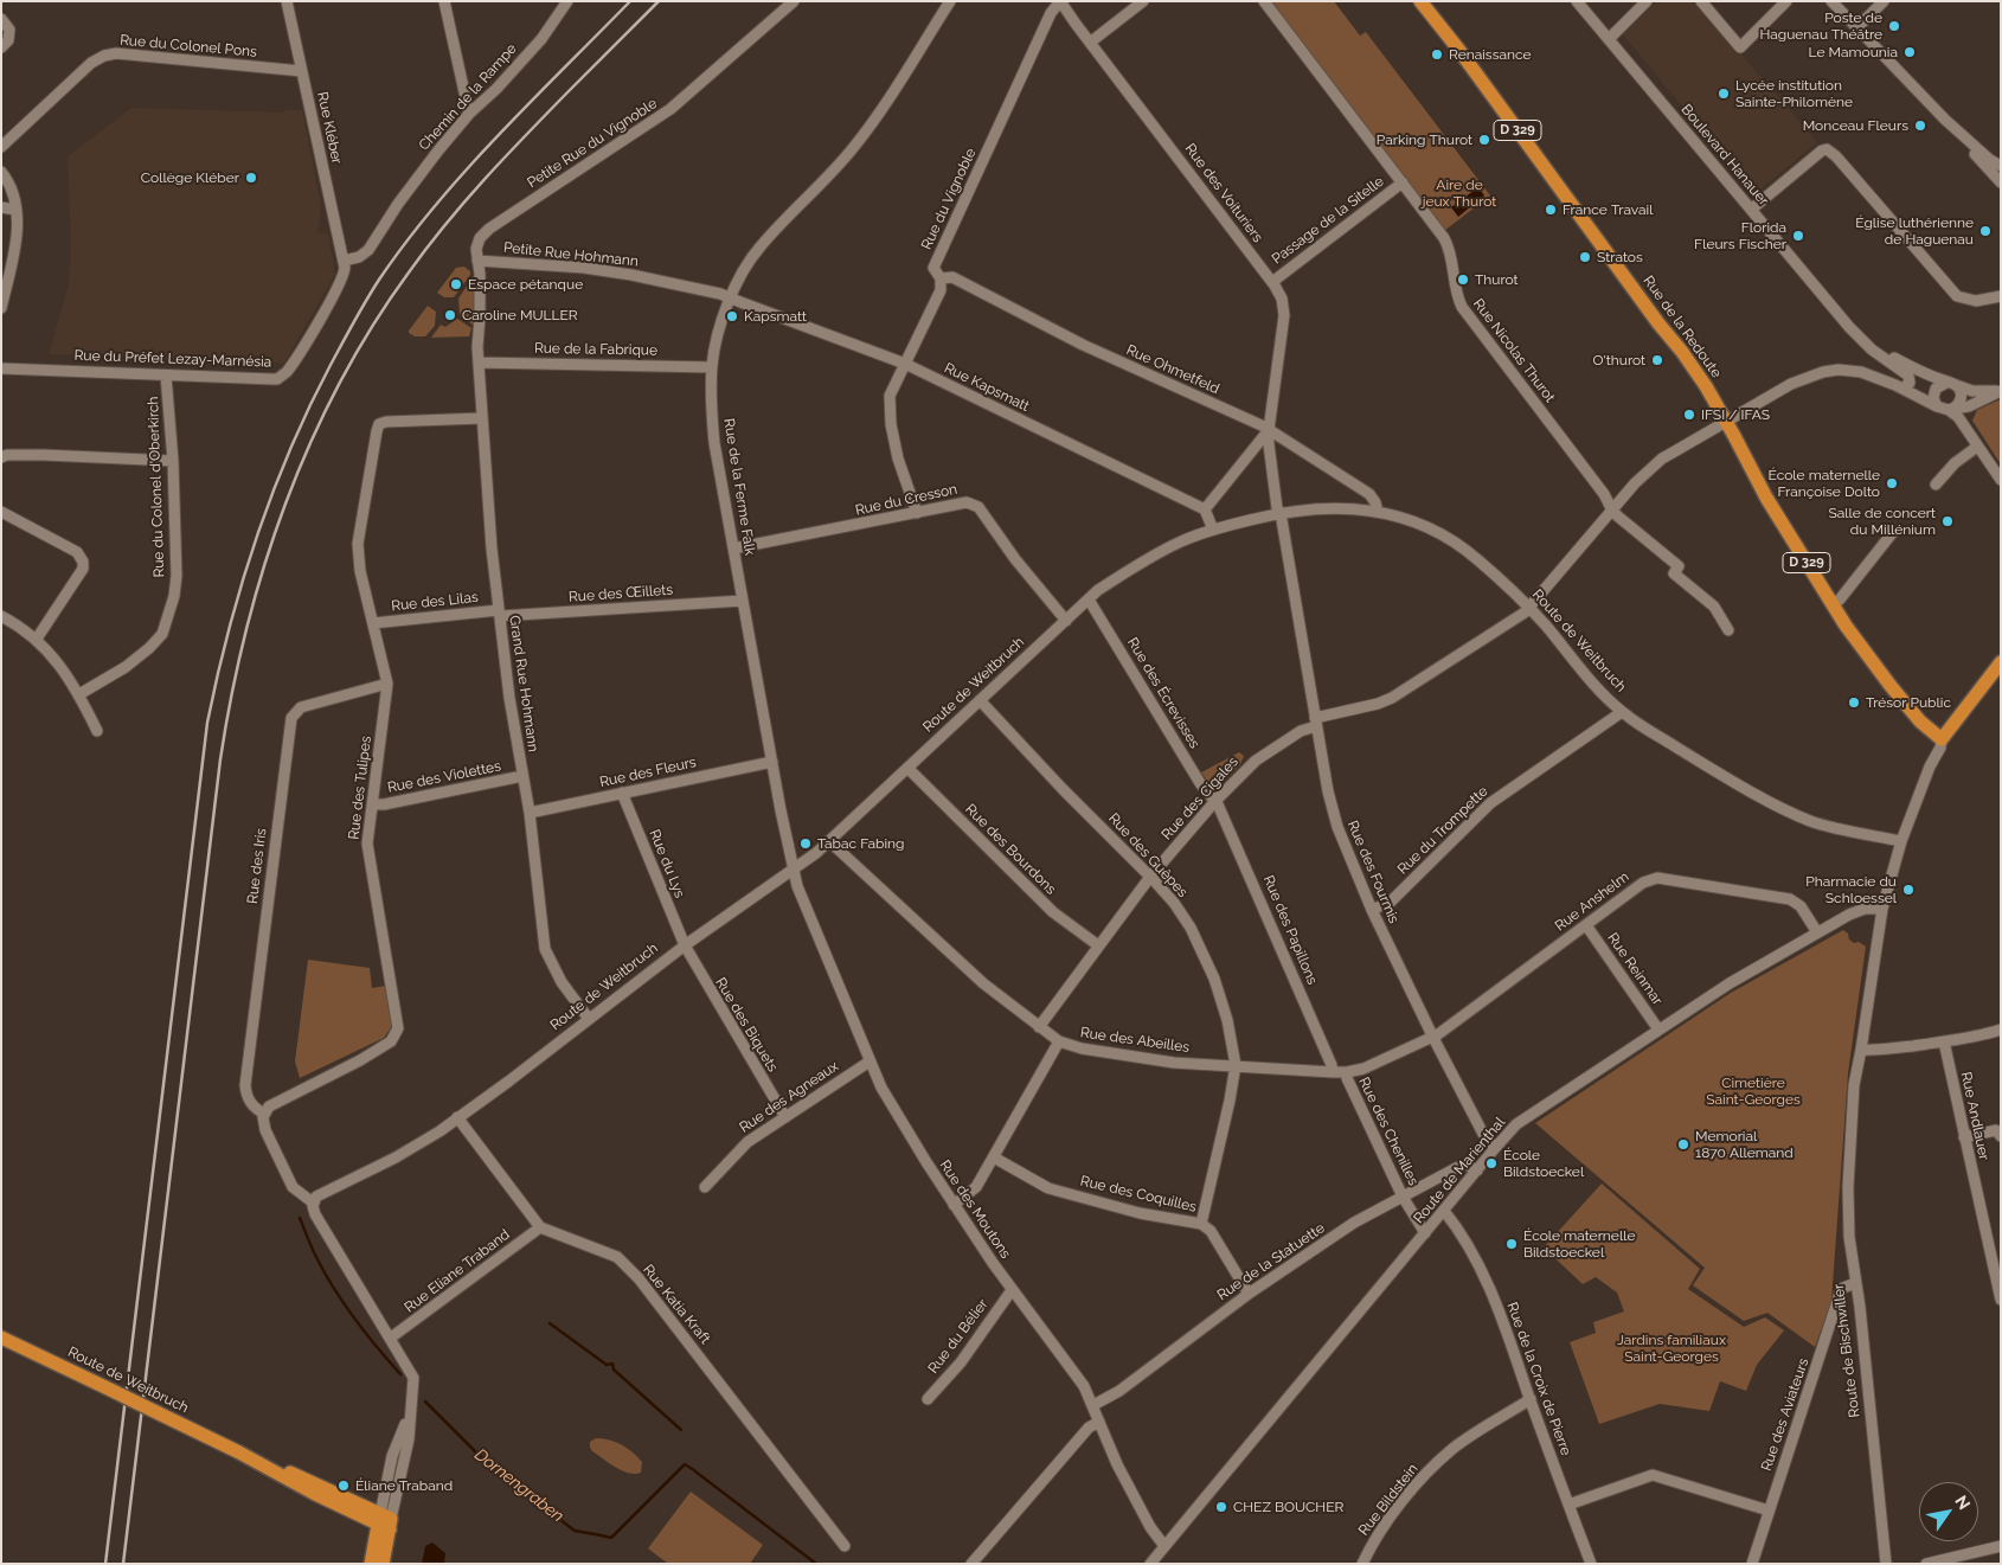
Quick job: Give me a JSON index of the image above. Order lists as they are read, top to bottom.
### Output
{
  "streets": {
    "main road": [
      "D 329",
      "Rue de la Redoute",
      "Route de Weitbruch",
      "Route de Bischwiller"
    ],
    "street": [
      "Rue du Colonel Pons",
      "Chemin de la Rampe",
      "Rue Kléber",
      "Petite Rue du Vignoble",
      "Boulevard Hanauer",
      "Rue des Voituriers",
      "Rue du Vignoble",
      "Passage de la Sitelle",
      "Petite Rue Hohmann",
      "Rue de la Fabrique",
      "Rue Nicolas Thurot",
      "Rue du Préfet Lezay-Marnésia",
      "Rue Ohmetfeld",
      "Rue Kapsmatt",
      "Rue du Colonel d'Oberkirch",
      "Rue de la Ferme Falk",
      "Rue du Cresson",
      "Rue des Œillets",
      "Rue des Lilas",
      "Grand Rue Hohmann",
      "Rue des Écrevisses",
      "Rue des Fleurs",
      "Rue des Violettes",
      "Rue des Tulipes",
      "Rue des Cigales",
      "Rue du Trompette",
      "Rue des Bourdons",
      "Rue des Guêpes",
      "Rue du Lys",
      "Rue des Iris",
      "Rue des Fourmis",
      "Rue Anshelm",
      "Rue des Papillons",
      "Rue Reinmar",
      "Rue des Biquets",
      "Rue des Abeilles",
      "Rue des Agneaux",
      "Rue Andlauer",
      "Rue des Chenilles",
      "Route de Marienthal",
      "Rue des Coquilles",
      "Rue des Moutons",
      "Rue de la Statuette",
      "Rue Eliane Traband",
      "Rue Katia Kraft",
      "Rue du Bélier",
      "Rue de la Croix de Pierre",
      "Rue des Aviateurs",
      "Rue Bildstein"
    ]
  },
  "crossings": [
    ["Rue du Colonel Pons", "Rue Kléber"],
    ["Chemin de la Rampe", "Rue Kléber"],
    ["Chemin de la Rampe", "Rue du Préfet Lezay-Marnésia"],
    ["Rue Kléber", "Rue du Préfet Lezay-Marnésia"],
    ["Petite Rue du Vignoble", "Petite Rue Hohmann"],
    ["Petite Rue du Vignoble", "Grand Rue Hohmann"],
    ["Boulevard Hanauer", "Rue des Cigales"],
    ["Rue des Voituriers", "Rue du Vignoble"],
    ["Rue des Voituriers", "Passage de la Sitelle"],
    ["Rue des Voituriers", "Rue Ohmetfeld"],
    ["Rue des Voituriers", "Route de Weitbruch"],
    ["Rue des Voituriers", "Rue des Fourmis"],
    ["Rue du Vignoble", "Rue Ohmetfeld"],
    ["Rue du Vignoble", "Rue Kapsmatt"],
    ["Rue du Vignoble", "Rue du Cresson"],
    ["Passage de la Sitelle", "Rue Nicolas Thurot"],
    ["Petite Rue Hohmann", "Rue Kapsmatt"],
    ["Petite Rue Hohmann", "Rue de la Ferme Falk"],
    ["Rue de la Redoute", "Rue des Cigales"],
    ["Rue de la Redoute", "Route de Bischwiller"],
    ["Rue de la Fabrique", "Rue de la Ferme Falk"],
    ["Rue de la Fabrique", "Grand Rue Hohmann"],
    ["Rue Nicolas Thurot", "Rue des Cigales"],
    ["Rue du Préfet Lezay-Marnésia", "Rue du Colonel d'Oberkirch"],
    ["Rue Ohmetfeld", "Route de Weitbruch"],
    ["Rue Kapsmatt", "Rue de la Ferme Falk"],
    ["Rue de la Ferme Falk", "Rue du Cresson"],
    ["Rue de la Ferme Falk", "Rue des Œillets"],
    ["Rue de la Ferme Falk", "Route de Weitbruch"],
    ["Rue de la Ferme Falk", "Rue des Fleurs"],
    ["Rue de la Ferme Falk", "Rue des Moutons"],
    ["Rue du Cresson", "Route de Weitbruch"],
    ["Rue des Œillets", "Rue des Lilas"],
    ["Rue des Œillets", "Grand Rue Hohmann"],
    ["Rue des Lilas", "Grand Rue Hohmann"],
    ["Rue des Lilas", "Rue des Tulipes"],
    ["Route de Weitbruch", "Grand Rue Hohmann"],
    ["Route de Weitbruch", "Rue des Écrevisses"],
    ["Route de Weitbruch", "Rue des Cigales"],
    ["Route de Weitbruch", "Rue du Trompette"],
    ["Route de Weitbruch", "Rue des Bourdons"],
    ["Route de Weitbruch", "Rue des Guêpes"],
    ["Route de Weitbruch", "Rue du Lys"],
    ["Route de Weitbruch", "Rue des Fourmis"],
    ["Route de Weitbruch", "Rue des Biquets"],
    ["Route de Weitbruch", "Rue des Abeilles"],
    ["Route de Weitbruch", "Rue des Moutons"],
    ["Route de Weitbruch", "Route de Bischwiller"],
    ["Grand Rue Hohmann", "Rue des Fleurs"],
    ["Grand Rue Hohmann", "Rue des Violettes"],
    ["Grand Rue Hohmann", "Rue des Tulipes"],
    ["Rue des Écrevisses", "Rue des Cigales"],
    ["Rue des Écrevisses", "Rue des Papillons"],
    ["Rue des Fleurs", "Rue du Lys"],
    ["Rue des Violettes", "Rue des Tulipes"],
    ["Rue des Tulipes", "Rue des Iris"],
    ["Rue des Cigales", "Rue des Bourdons"],
    ["Rue des Cigales", "Rue des Guêpes"],
    ["Rue des Cigales", "Rue des Fourmis"],
    ["Rue des Cigales", "Rue des Papillons"],
    ["Rue des Cigales", "Rue des Abeilles"],
    ["Rue du Trompette", "Rue des Fourmis"],
    ["Rue des Guêpes", "Rue des Abeilles"],
    ["Rue des Guêpes", "Rue des Coquilles"],
    ["Rue du Lys", "Rue des Biquets"],
    ["Rue des Fourmis", "Rue Anshelm"],
    ["Rue des Fourmis", "Rue des Abeilles"],
    ["Rue des Fourmis", "Route de Marienthal"],
    ["Rue Anshelm", "Rue Reinmar"],
    ["Rue Anshelm", "Rue des Abeilles"],
    ["Rue Anshelm", "Route de Marienthal"],
    ["Rue des Papillons", "Rue des Abeilles"],
    ["Rue Reinmar", "Route de Marienthal"],
    ["Rue des Biquets", "Rue des Agneaux"],
    ["Rue des Abeilles", "Rue des Chenilles"],
    ["Rue des Agneaux", "Rue des Moutons"],
    ["Rue des Chenilles", "Route de Marienthal"],
    ["Rue des Chenilles", "Rue de la Statuette"],
    ["Route de Marienthal", "Rue des Moutons"],
    ["Route de Marienthal", "Rue de la Statuette"],
    ["Route de Marienthal", "Route de Bischwiller"],
    ["Route de Marienthal", "Rue de la Croix de Pierre"],
    ["Rue des Coquilles", "Rue de la Statuette"],
    ["Rue des Moutons", "Rue de la Statuette"],
    ["Rue des Moutons", "Rue du Bélier"],
    ["Rue Eliane Traband", "Rue Katia Kraft"],
    ["Route de Bischwiller", "Rue des Aviateurs"],
    ["Rue de la Croix de Pierre", "Rue Bildstein"]
  ],
  "water": ["Dornengraben"],
  "parks": ["Aire de jeux Thurot", "Cimetière Saint-Georges", "Jardins familiaux Saint-Georges"],
  "places": [
    "Poste de Haguenau Théâtre",
    "Le Mamounia",
    "Renaissance",
    "Lycée institution Sainte-Philomène",
    "Monceau Fleurs",
    "Parking Thurot",
    "Collège Kléber",
    "France Travail",
    "Église luthérienne de Haguenau",
    "Florida Fleurs Fischer",
    "Stratos",
    "Thurot",
    "Espace pétanque",
    "Caroline MULLER",
    "Kapsmatt",
    "O'thurot",
    "IFSI / IFAS",
    "École maternelle Françoise Dolto",
    "Salle de concert du Millénium",
    "Trésor Public",
    "Tabac Fabing",
    "Pharmacie du Schloessel",
    "Memorial 1870 Allemand",
    "École Bildstoeckel",
    "École maternelle Bildstoeckel",
    "Éliane Traband",
    "CHEZ BOUCHER"
  ],
  "north": "top right"
}
